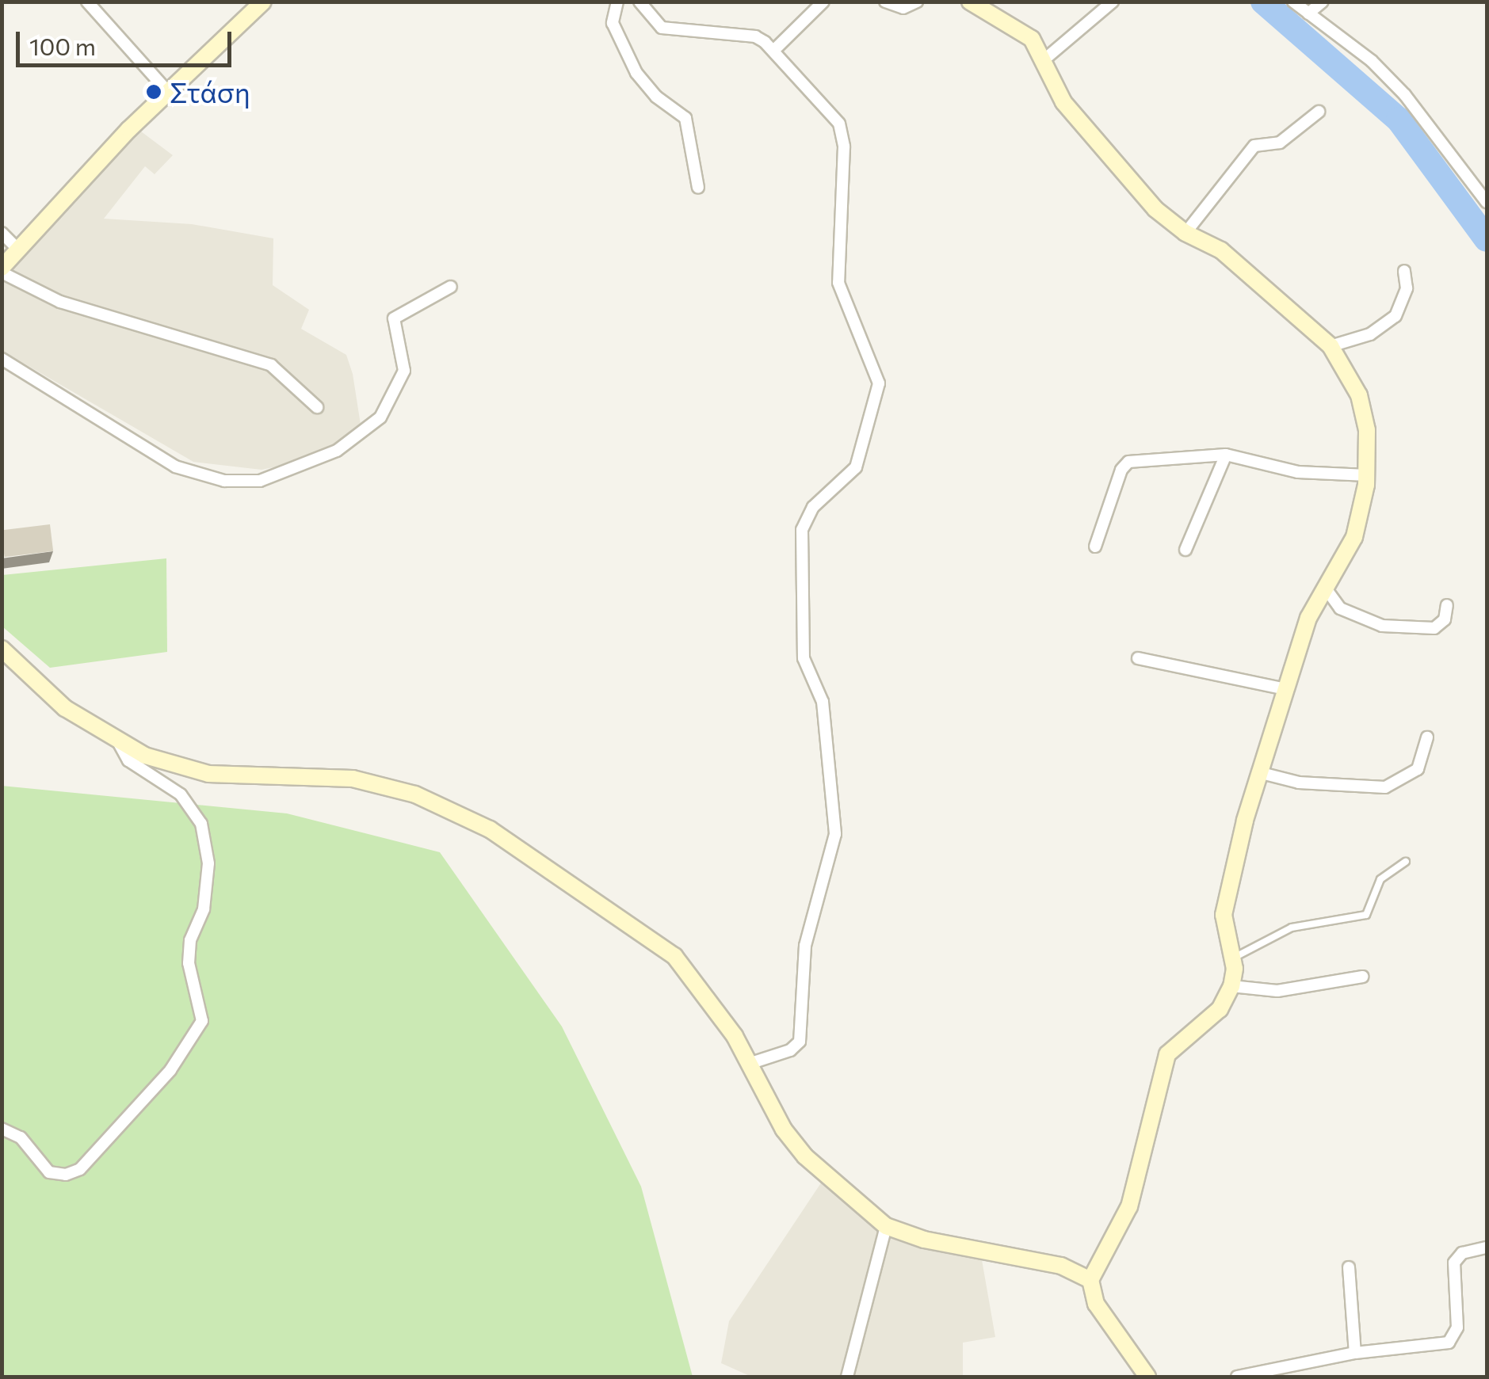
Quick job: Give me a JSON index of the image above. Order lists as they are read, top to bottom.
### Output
{
  "places": ["Στάση"],
  "scale_bar": "100 m"
}
